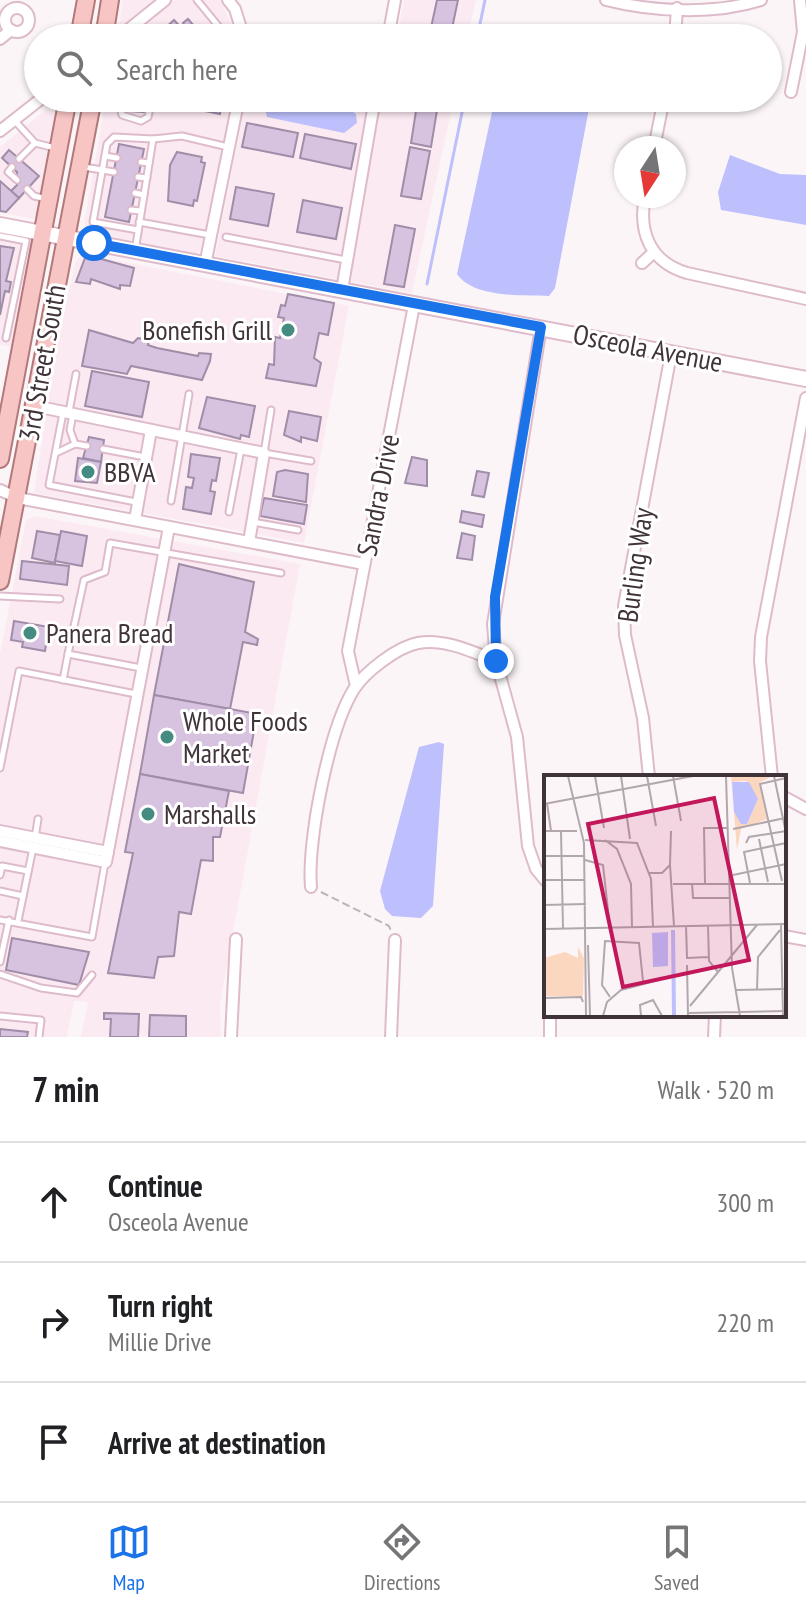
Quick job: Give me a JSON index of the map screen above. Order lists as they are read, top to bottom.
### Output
{
  "streets": {
    "main road": ["3rd Street South"],
    "street": ["Osceola Avenue", "Sandra Drive", "Burling Way"]
  },
  "crossings": [
    ["Osceola Avenue", "3rd Street South"],
    ["Osceola Avenue", "Sandra Drive"],
    ["Osceola Avenue", "Burling Way"]
  ],
  "places": [
    "Bonefish Grill",
    "BBVA",
    "Panera Bread",
    "Whole Foods Market",
    "Marshalls"
  ],
  "north": "bottom",
  "page": {
    "search": "Search here",
    "heading": ["7 min", "Walk · 520 m"],
    "list": [
      ["Continue", "Osceola Avenue", "300 m"],
      ["Turn right", "Millie Drive", "220 m"],
      "Arrive at destination"
    ],
    "nav": ["Map", "Directions", "Saved"]
  }
}
